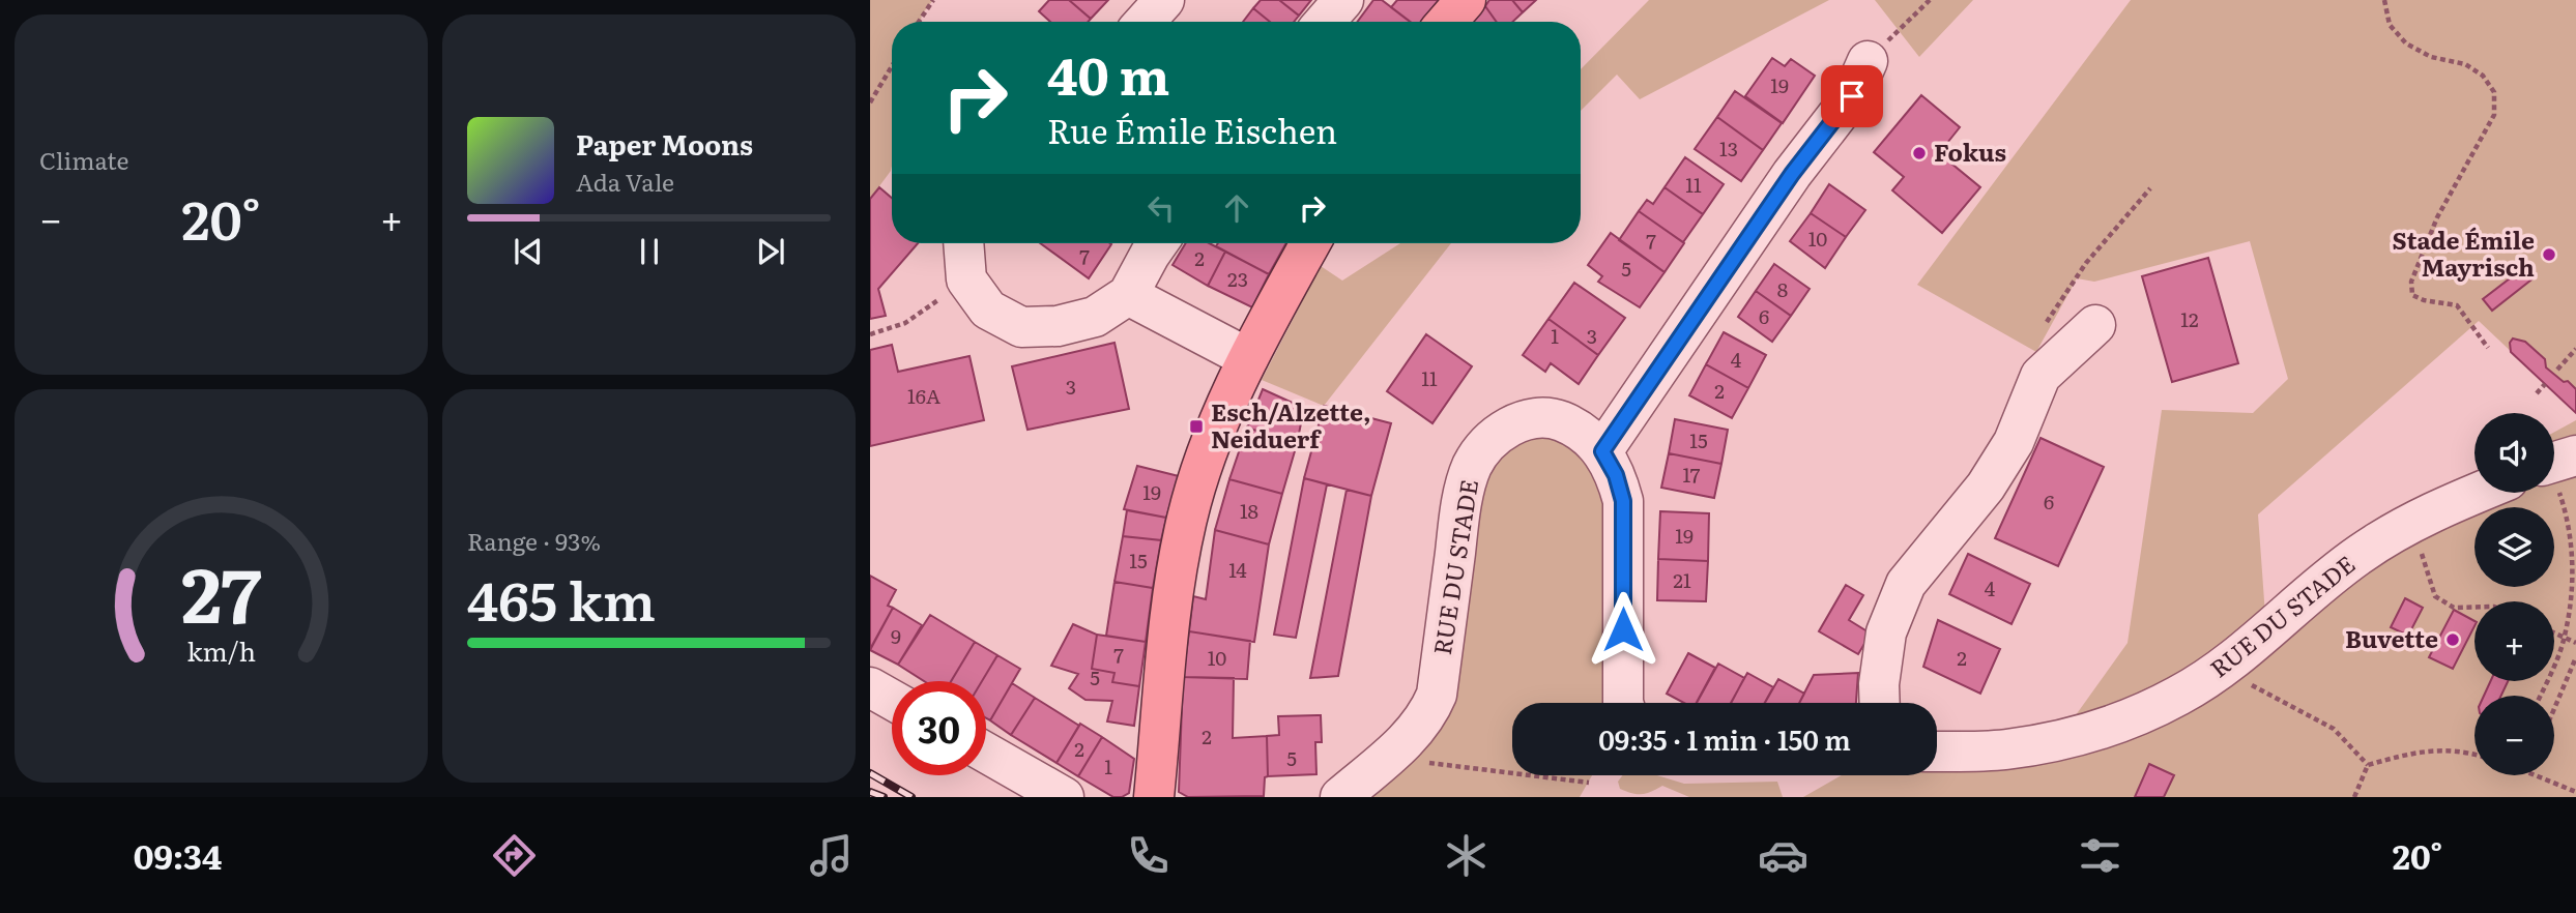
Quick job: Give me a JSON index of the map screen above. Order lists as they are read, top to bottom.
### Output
{
  "streets": {
    "street": ["RUE DU STADE"]
  },
  "places": {
    "other": ["Fokus", "Stade Émile Mayrisch", "Buvette"],
    "transit": ["Esch/Alzette, Neiduerf"]
  },
  "house_numbers": [
    "19",
    "13",
    "11",
    "10",
    "7",
    "7",
    "2",
    "5",
    "23",
    "8",
    "6",
    "12",
    "1",
    "3",
    "4",
    "11",
    "3",
    "2",
    "16A",
    "15",
    "17",
    "19",
    "6",
    "18",
    "19",
    "15",
    "14",
    "21",
    "4",
    "9",
    "7",
    "10",
    "2",
    "5",
    "2",
    "2",
    "5",
    "1"
  ],
  "page": {
    "tile": [
      "Climate",
      ["Range · 93%", "465 km"]
    ],
    "turn": ["40 m", "Rue Émile Eischen"],
    "song": ["Paper Moons", "Ada Vale"],
    "heat": ["−", "20°", "+"],
    "map_buttons": ["+", "−"],
    "limit": "30",
    "trip": "09:35 · 1 min · 150 m",
    "tabs": ["09:34", "20°"],
    "gauge": ["27", "km/h"]
  }
}
